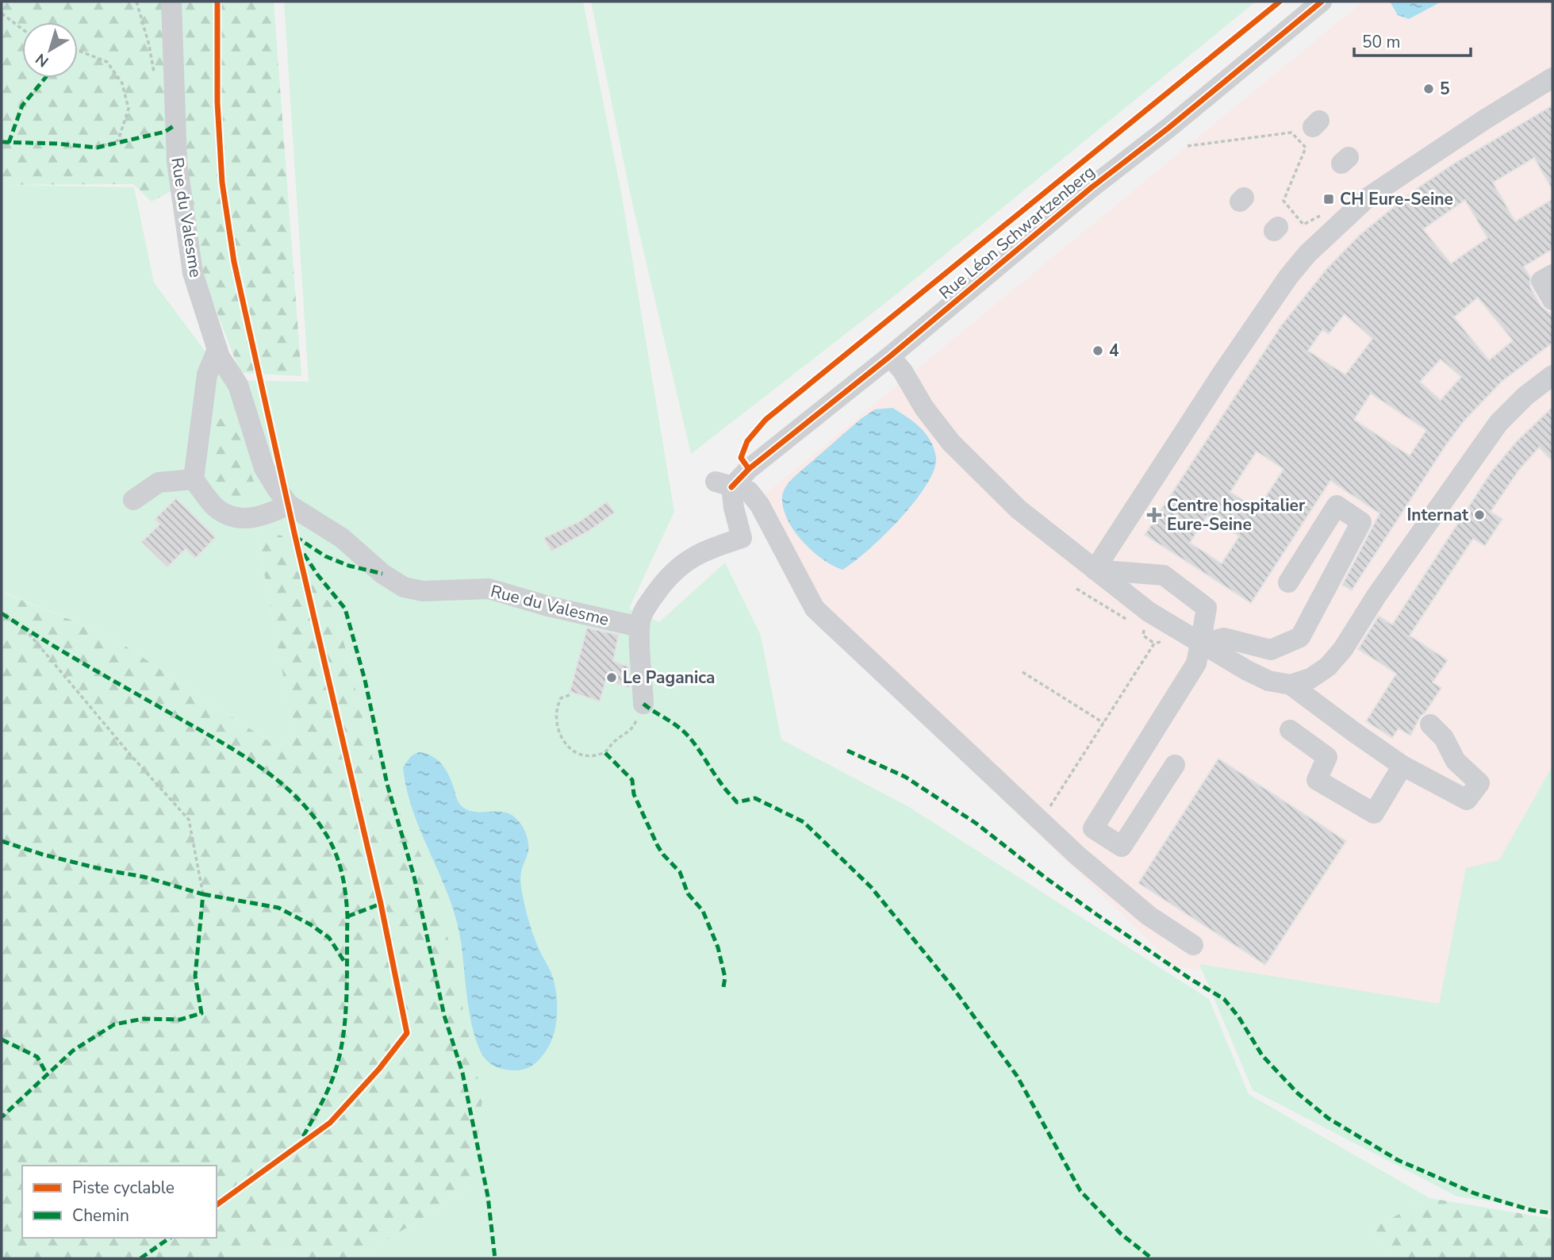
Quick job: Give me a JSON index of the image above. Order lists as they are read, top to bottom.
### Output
{
  "streets": {
    "street": ["Rue du Valesme", "Rue Léon Schwartzenberg"]
  },
  "places": {
    "other": [
      "5",
      "4",
      "Internat",
      "Le Paganica"
    ],
    "transit": ["CH Eure-Seine"],
    "health": ["Centre hospitalier Eure-Seine"]
  },
  "legend": ["Piste cyclable", "Chemin"],
  "scale_bar": "50 m",
  "north": "bottom left"
}
